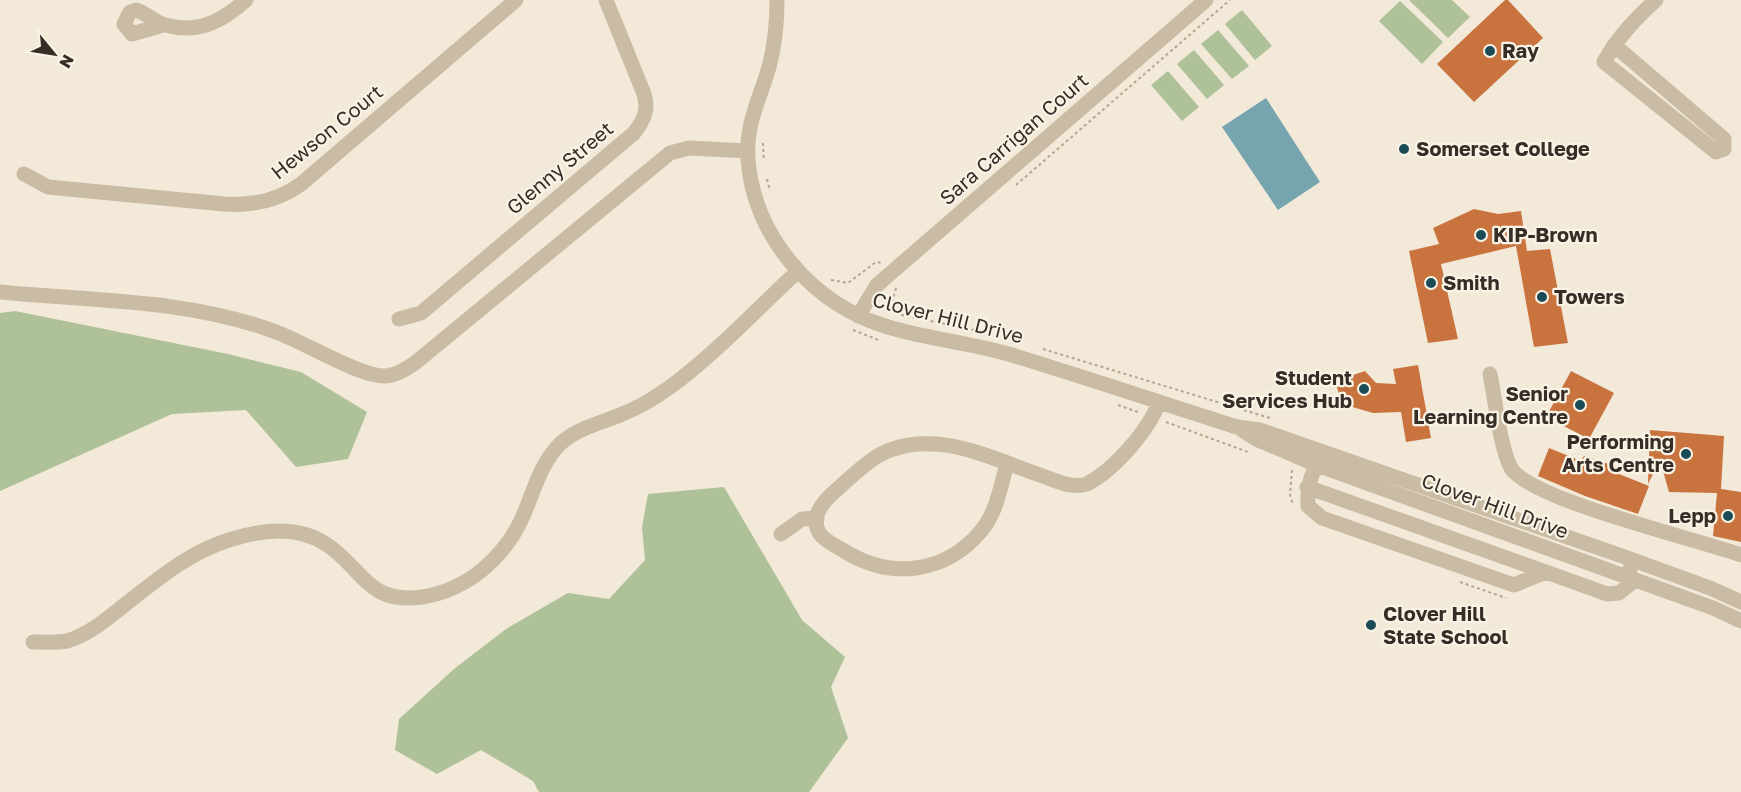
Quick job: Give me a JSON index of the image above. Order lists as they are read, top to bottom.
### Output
{
  "streets": {
    "street": [
      "Hewson Court",
      "Sara Carrigan Court",
      "Glenny Street",
      "Clover Hill Drive"
    ]
  },
  "crossings": [
    ["Sara Carrigan Court", "Clover Hill Drive"]
  ],
  "places": [
    "Ray",
    "Somerset College",
    "KIP-Brown",
    "Smith",
    "Towers",
    "Student Services Hub",
    "Senior Learning Centre",
    "Performing Arts Centre",
    "Lepp",
    "Clover Hill State School"
  ],
  "north": "bottom right"
}
